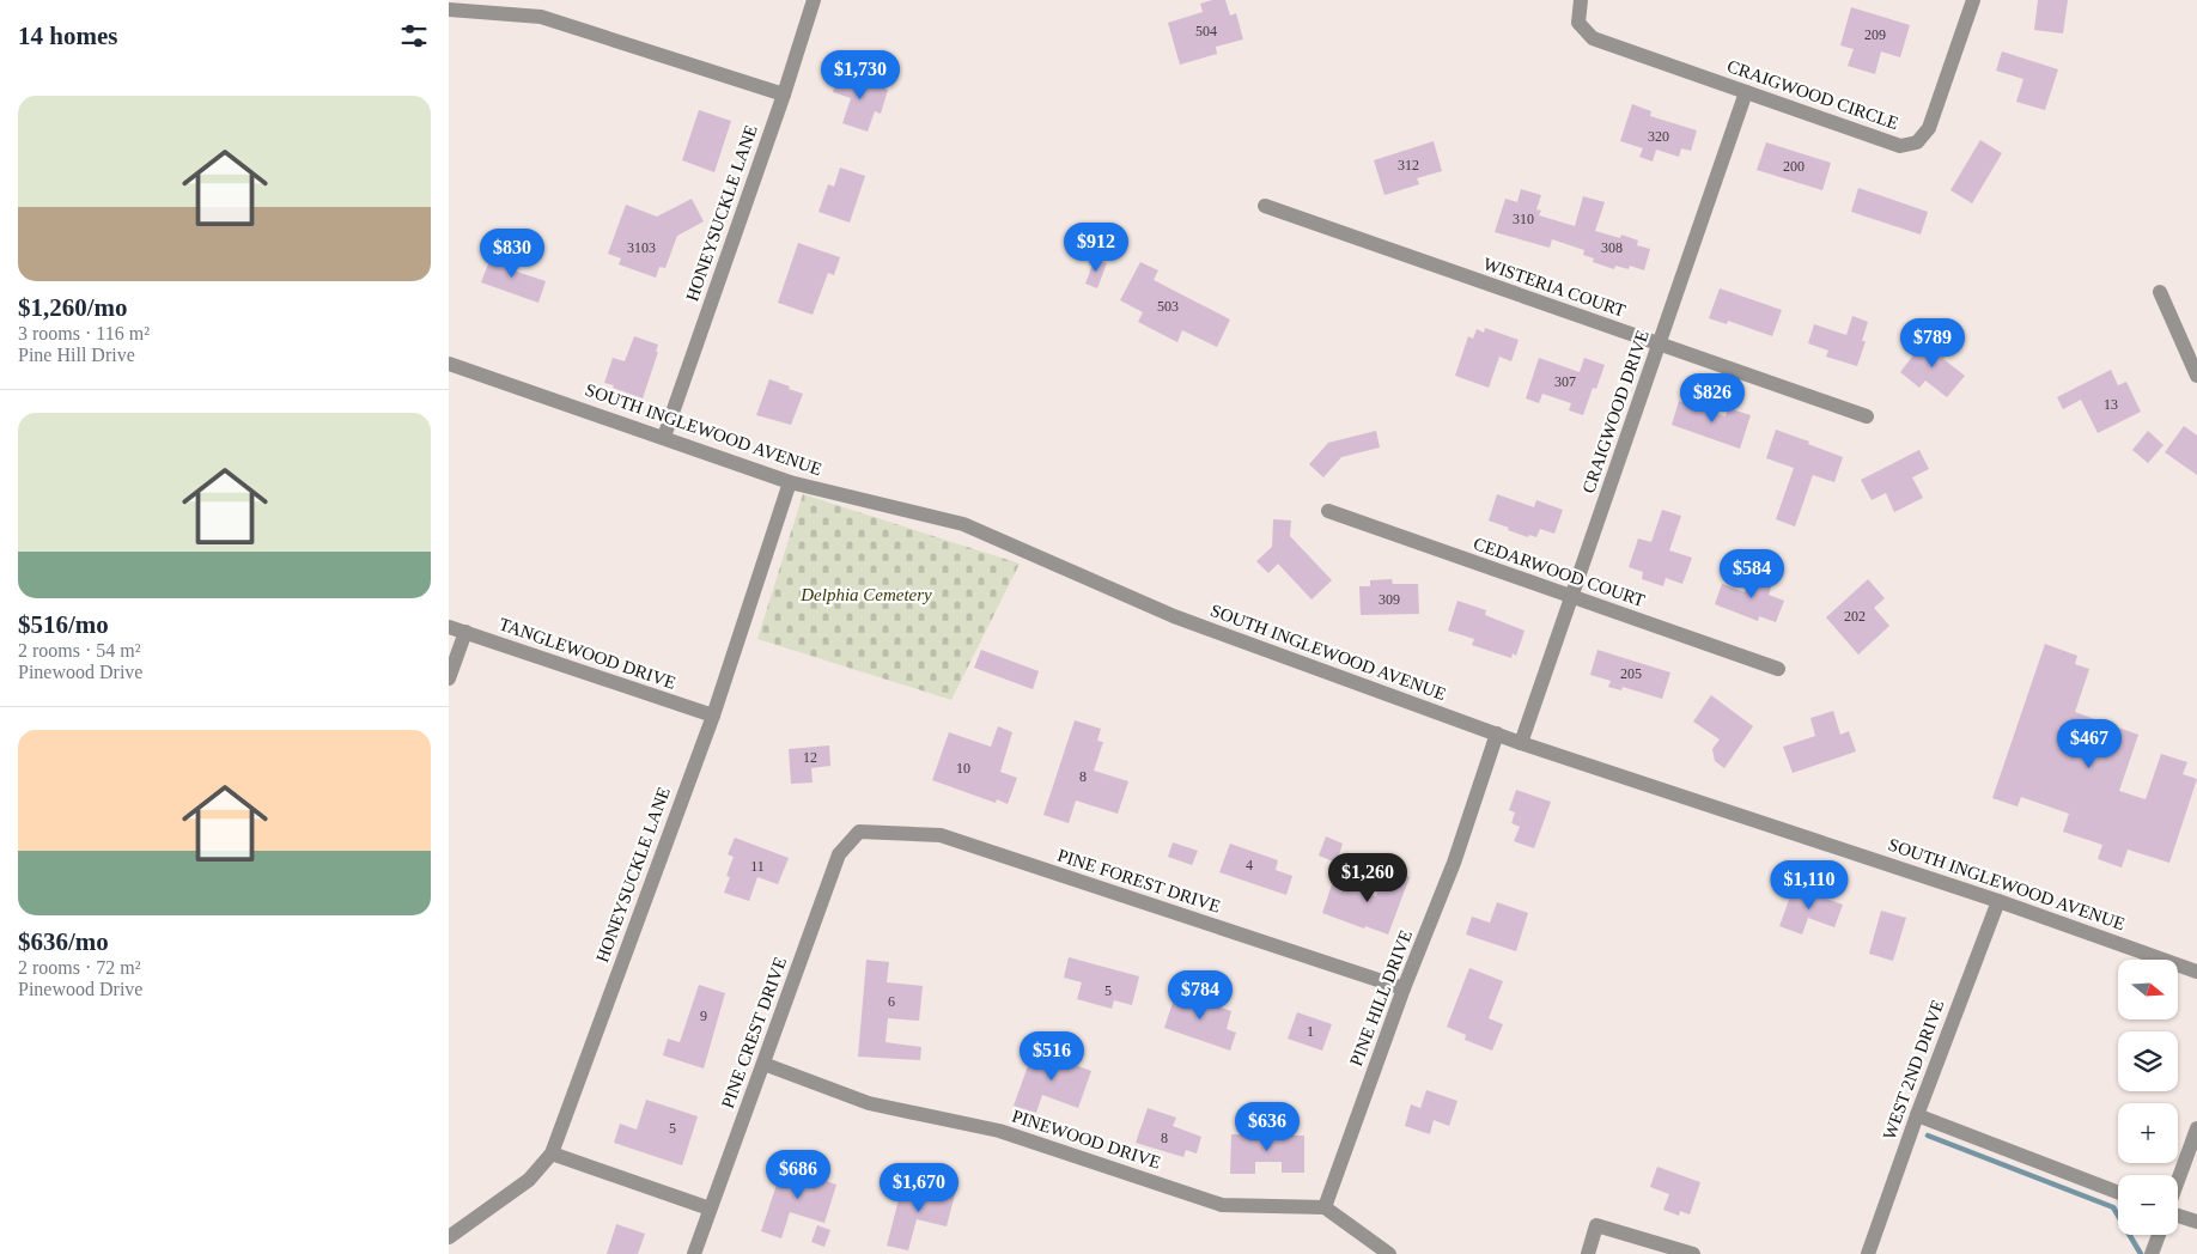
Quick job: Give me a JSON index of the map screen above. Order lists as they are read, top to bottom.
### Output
{
  "streets": {
    "street": [
      "CRAIGWOOD CIRCLE",
      "HONEYSUCKLE LANE",
      "WISTERIA COURT",
      "CRAIGWOOD DRIVE",
      "SOUTH INGLEWOOD AVENUE",
      "CEDARWOOD COURT",
      "TANGLEWOOD DRIVE",
      "PINE FOREST DRIVE",
      "PINE HILL DRIVE",
      "PINE CREST DRIVE",
      "WEST 2ND DRIVE",
      "PINEWOOD DRIVE"
    ]
  },
  "crossings": [
    ["CRAIGWOOD CIRCLE", "CRAIGWOOD DRIVE"],
    ["HONEYSUCKLE LANE", "SOUTH INGLEWOOD AVENUE"],
    ["HONEYSUCKLE LANE", "TANGLEWOOD DRIVE"],
    ["WISTERIA COURT", "CRAIGWOOD DRIVE"],
    ["CRAIGWOOD DRIVE", "SOUTH INGLEWOOD AVENUE"],
    ["CRAIGWOOD DRIVE", "CEDARWOOD COURT"],
    ["SOUTH INGLEWOOD AVENUE", "PINE HILL DRIVE"],
    ["SOUTH INGLEWOOD AVENUE", "WEST 2ND DRIVE"],
    ["PINE FOREST DRIVE", "PINE HILL DRIVE"],
    ["PINE FOREST DRIVE", "PINE CREST DRIVE"],
    ["PINE HILL DRIVE", "PINEWOOD DRIVE"],
    ["PINE CREST DRIVE", "PINEWOOD DRIVE"]
  ],
  "parks": ["Delphia Cemetery"],
  "house_numbers": [
    "504",
    "209",
    "320",
    "312",
    "200",
    "310",
    "3103",
    "308",
    "503",
    "307",
    "13",
    "309",
    "202",
    "205",
    "12",
    "10",
    "8",
    "4",
    "11",
    "5",
    "6",
    "9",
    "1",
    "5",
    "8"
  ],
  "north": "right",
  "page": {
    "heading": "14 homes",
    "price": [
      "$1,730",
      "$912",
      "$830",
      "$789",
      "$826",
      "$584",
      "$467",
      "$1,260",
      "$1,110",
      "$784",
      "$516",
      "$636",
      "$686",
      "$1,670"
    ],
    "list": [
      {
        "name": "$1,260/mo",
        "note": "3 rooms · 116 m² · Pine Hill Drive"
      },
      {
        "name": "$516/mo",
        "note": "2 rooms · 54 m² · Pinewood Drive"
      },
      {
        "name": "$636/mo",
        "note": "2 rooms · 72 m² · Pinewood Drive"
      }
    ],
    "map_buttons": ["+", "−"]
  }
}
